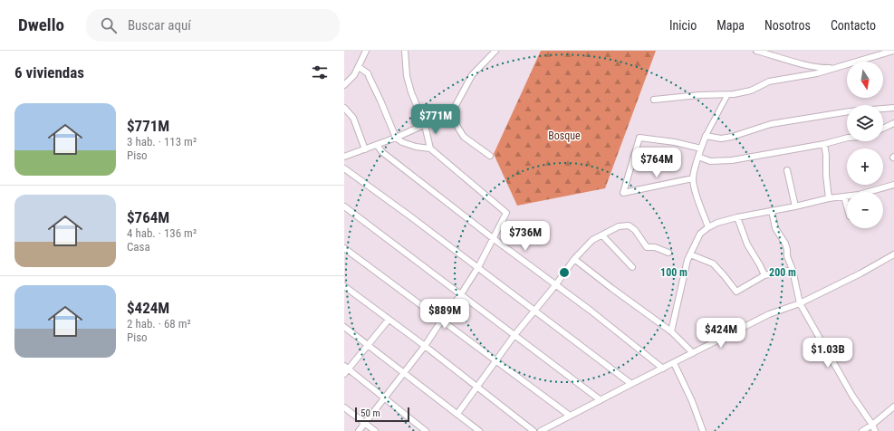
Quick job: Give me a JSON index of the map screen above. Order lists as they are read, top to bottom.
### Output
{
  "parks": ["Bosque"],
  "scale_bar": "50 m",
  "north": "bottom",
  "page": {
    "header": "Dwello",
    "search": "Buscar aquí",
    "nav": [
      "Inicio",
      "Mapa",
      "Nosotros",
      "Contacto"
    ],
    "heading": "6 viviendas",
    "map_buttons": ["+", "−"],
    "list": [
      {
        "name": "$771M",
        "note": "3 hab. · 113 m² · Piso"
      },
      {
        "name": "$764M",
        "note": "4 hab. · 136 m² · Casa"
      },
      {
        "name": "$424M",
        "note": "2 hab. · 68 m² · Piso"
      }
    ],
    "price": [
      "$771M",
      "$764M",
      "$736M",
      "$889M",
      "$424M",
      "$1.03B"
    ],
    "scale": "50 m"
  },
  "rings": ["100 m", "200 m"]
}
